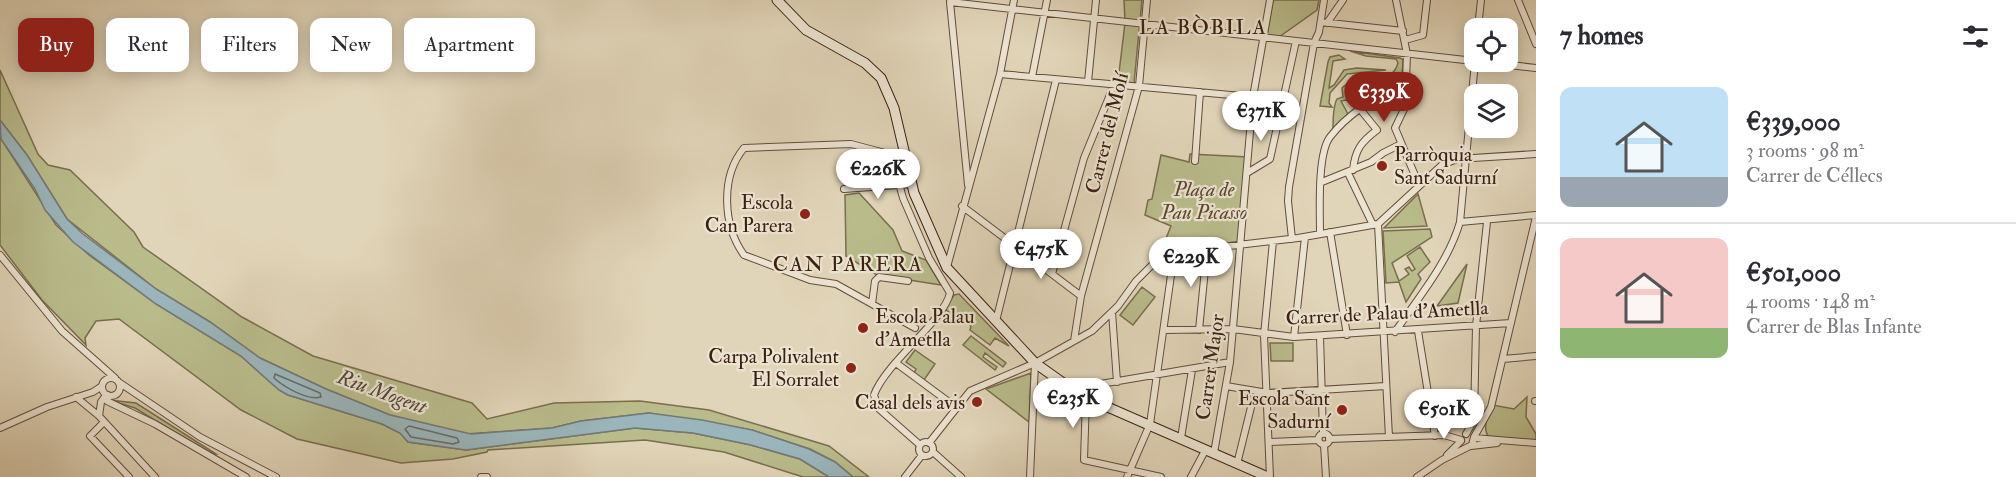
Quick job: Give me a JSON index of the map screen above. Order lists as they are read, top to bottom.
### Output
{
  "streets": {
    "street": ["Carrer del Molí", "Carrer de Palau d'Ametlla", "Carrer Major"]
  },
  "crossings": [
    ["Carrer de Palau d'Ametlla", "Carrer Major"]
  ],
  "districts": ["LA BÒBILA", "CAN PARERA"],
  "water": ["Riu Mogent"],
  "parks": ["Plaça de Pau Picasso"],
  "places": [
    "Parròquia Sant Sadurní",
    "Escola Can Parera",
    "Escola Palau d'Ametlla",
    "Carpa Polivalent El Sorralet",
    "Casal dels avis",
    "Escola Sant Sadurní"
  ],
  "page": {
    "heading": "7 homes",
    "chip": [
      "Buy",
      "Rent",
      "Filters",
      "New",
      "Apartment"
    ],
    "price": [
      "€339K",
      "€371K",
      "€226K",
      "€475K",
      "€229K",
      "€235K",
      "€501K"
    ],
    "list": [
      {
        "name": "€339,000",
        "note": "3 rooms · 98 m² · Carrer de Céllecs"
      },
      {
        "name": "€501,000",
        "note": "4 rooms · 148 m² · Carrer de Blas Infante"
      }
    ]
  }
}
